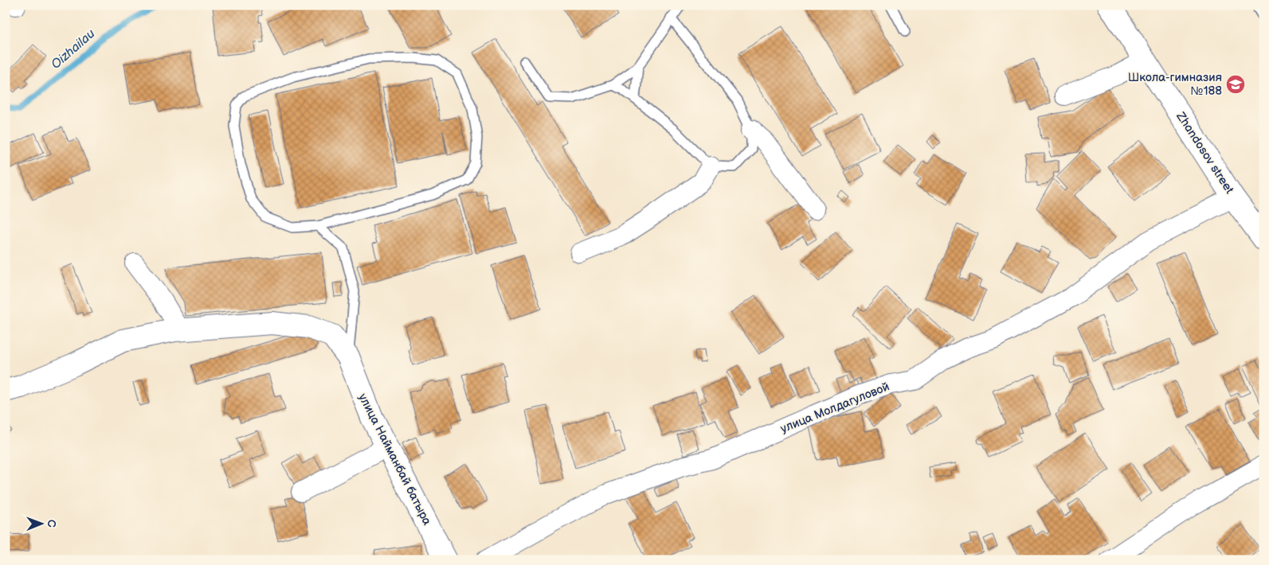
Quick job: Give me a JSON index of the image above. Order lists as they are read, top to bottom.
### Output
{
  "streets": {
    "street": ["Zhandosov street", "улица Молдагуловой", "улица Найманбай батыра"]
  },
  "crossings": [
    ["Zhandosov street", "улица Молдагуловой"]
  ],
  "water": ["Oizhailau"],
  "places": {
    "school or university": ["Школа-гимназия №188"]
  },
  "north": "right"
}
